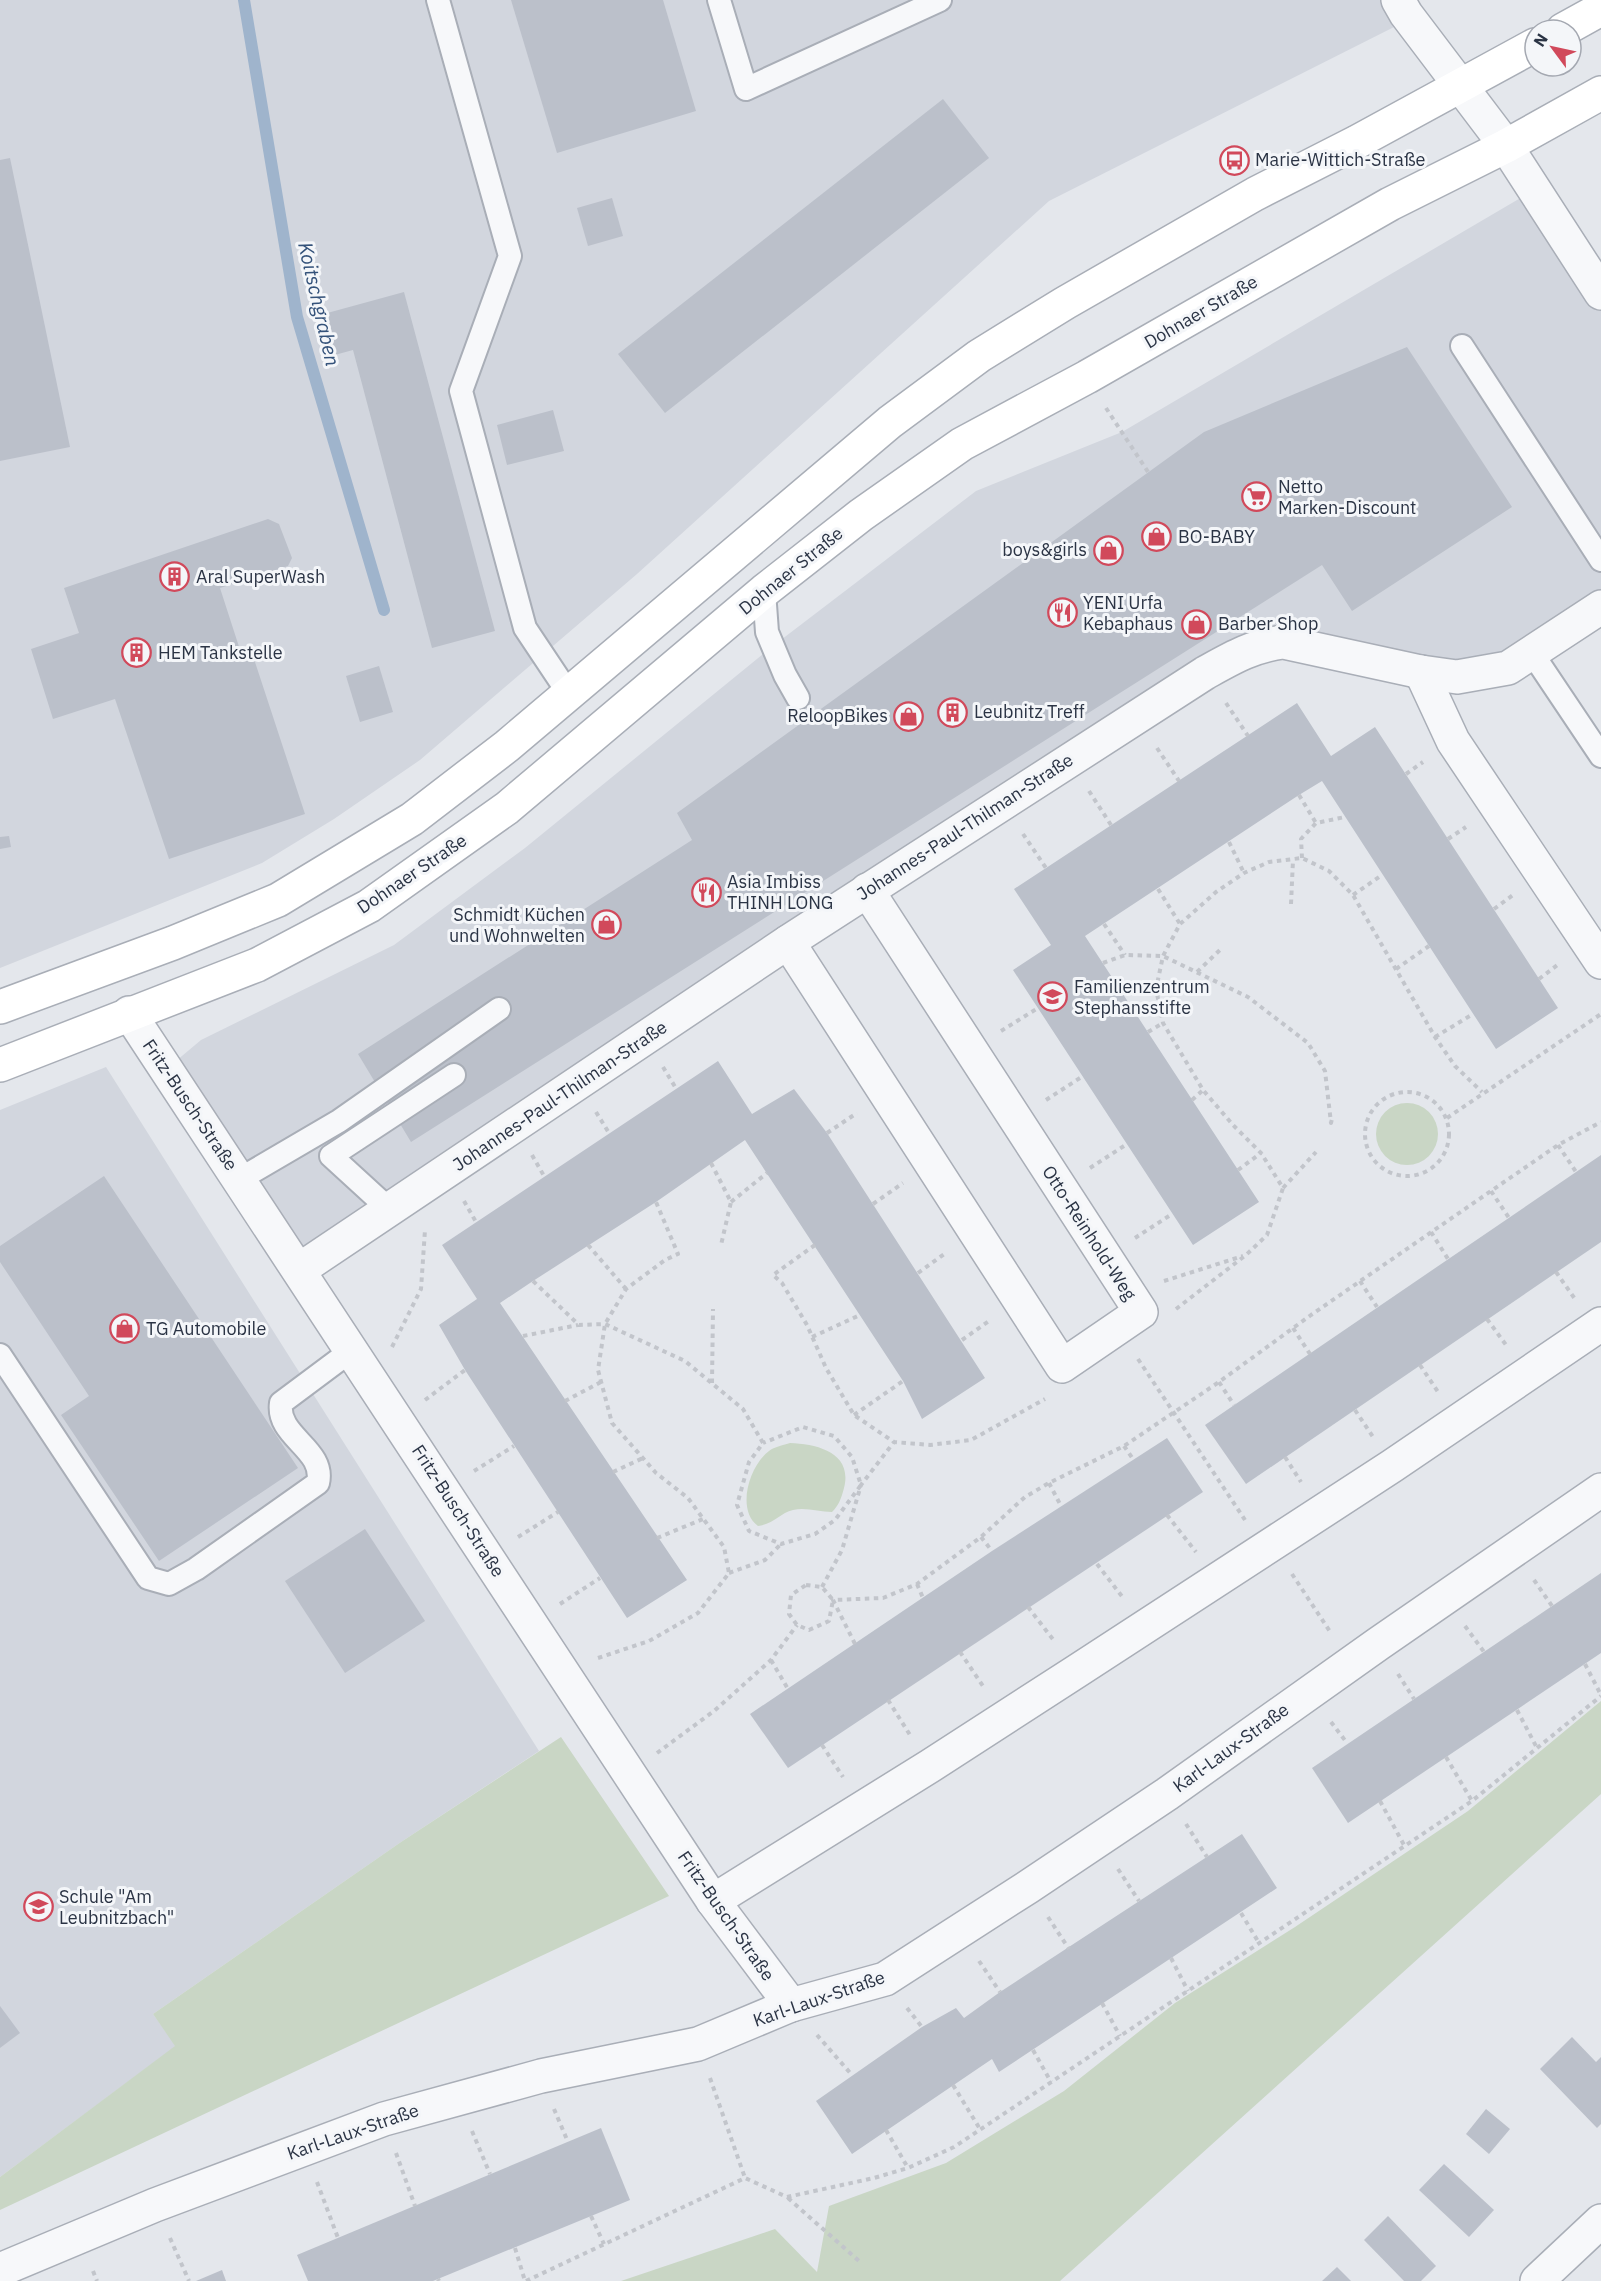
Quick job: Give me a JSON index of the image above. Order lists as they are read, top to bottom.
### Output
{
  "streets": {
    "main road": ["Dohnaer Straße"],
    "street": [
      "Johannes-Paul-Thilman-Straße",
      "Fritz-Busch-Straße",
      "Otto-Reinhold-Weg",
      "Karl-Laux-Straße"
    ]
  },
  "crossings": [
    ["Dohnaer Straße", "Fritz-Busch-Straße"],
    ["Johannes-Paul-Thilman-Straße", "Fritz-Busch-Straße"],
    ["Johannes-Paul-Thilman-Straße", "Otto-Reinhold-Weg"],
    ["Fritz-Busch-Straße", "Karl-Laux-Straße"]
  ],
  "water": ["Koitschgraben"],
  "places": {
    "bus stop": ["Marie-Wittich-Straße"],
    "supermarket": ["Netto Marken-Discount"],
    "shop": [
      "BO-BABY",
      "boys&girls",
      "Barber Shop",
      "ReloopBikes",
      "Schmidt Küchen und Wohnwelten",
      "TG Automobile"
    ],
    "building": ["Aral SuperWash", "HEM Tankstelle", "Leubnitz Treff"],
    "restaurant": ["YENI Urfa Kebaphaus", "Asia Imbiss THINH LONG"],
    "school or university": ["Familienzentrum Stephansstifte", "Schule \"Am Leubnitzbach\""]
  },
  "north": "top left"
}
